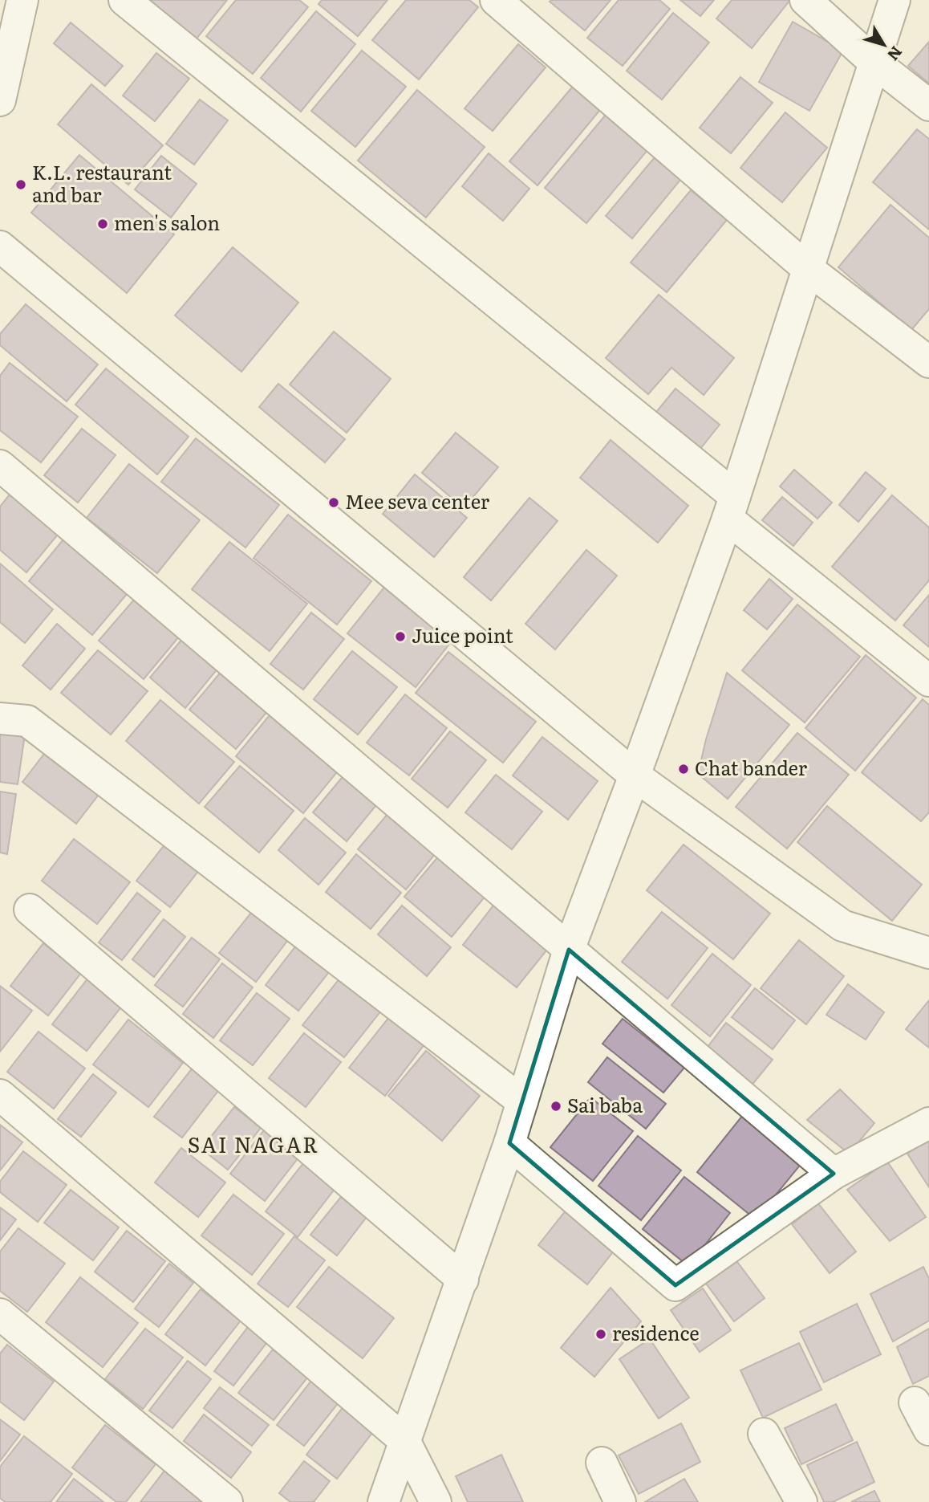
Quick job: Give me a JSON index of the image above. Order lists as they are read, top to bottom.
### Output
{
  "districts": ["SAI NAGAR"],
  "places": [
    "K.L. restaurant and bar",
    "men's salon",
    "Mee seva center",
    "Juice point",
    "Chat bander",
    "Sai baba",
    "residence"
  ],
  "north": "bottom right"
}
